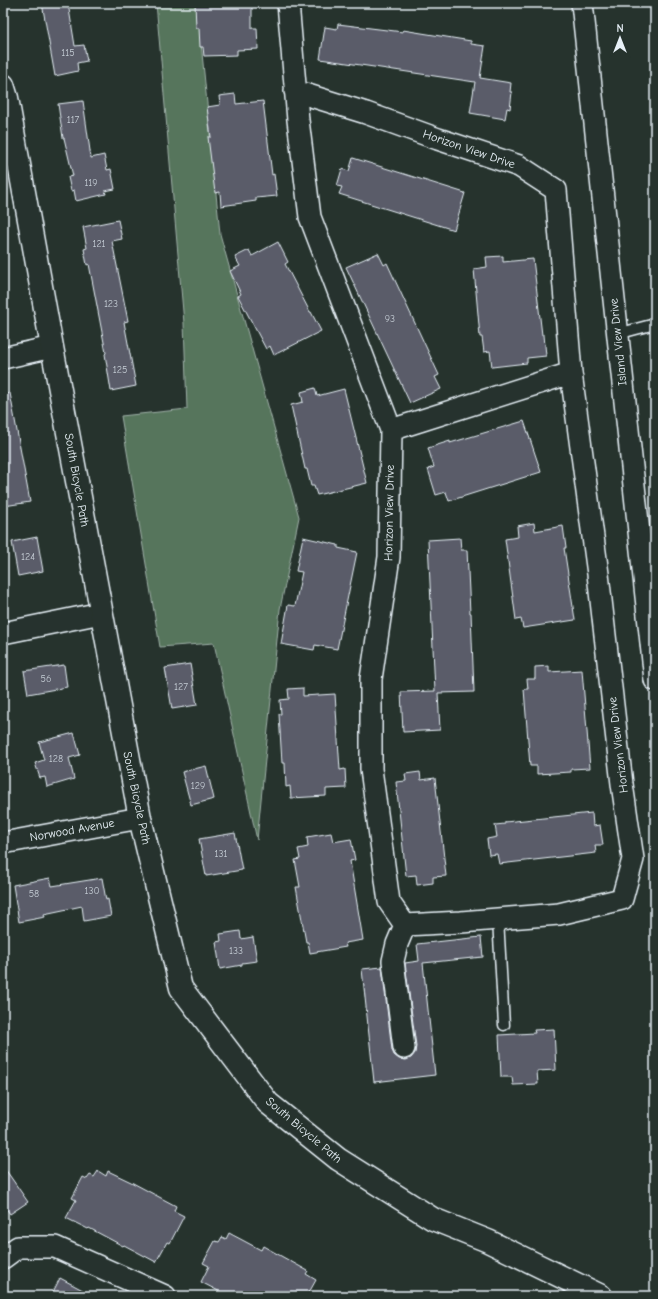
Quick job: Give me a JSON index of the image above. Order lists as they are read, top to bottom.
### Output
{
  "streets": {
    "street": [
      "Horizon View Drive",
      "Island View Drive",
      "South Bicycle Path",
      "Norwood Avenue"
    ]
  },
  "crossings": [
    ["South Bicycle Path", "Norwood Avenue"]
  ],
  "house_numbers": [
    "115",
    "117",
    "119",
    "121",
    "123",
    "93",
    "125",
    "124",
    "56",
    "127",
    "128",
    "129",
    "131",
    "130",
    "58",
    "133"
  ],
  "north": "top"
}
